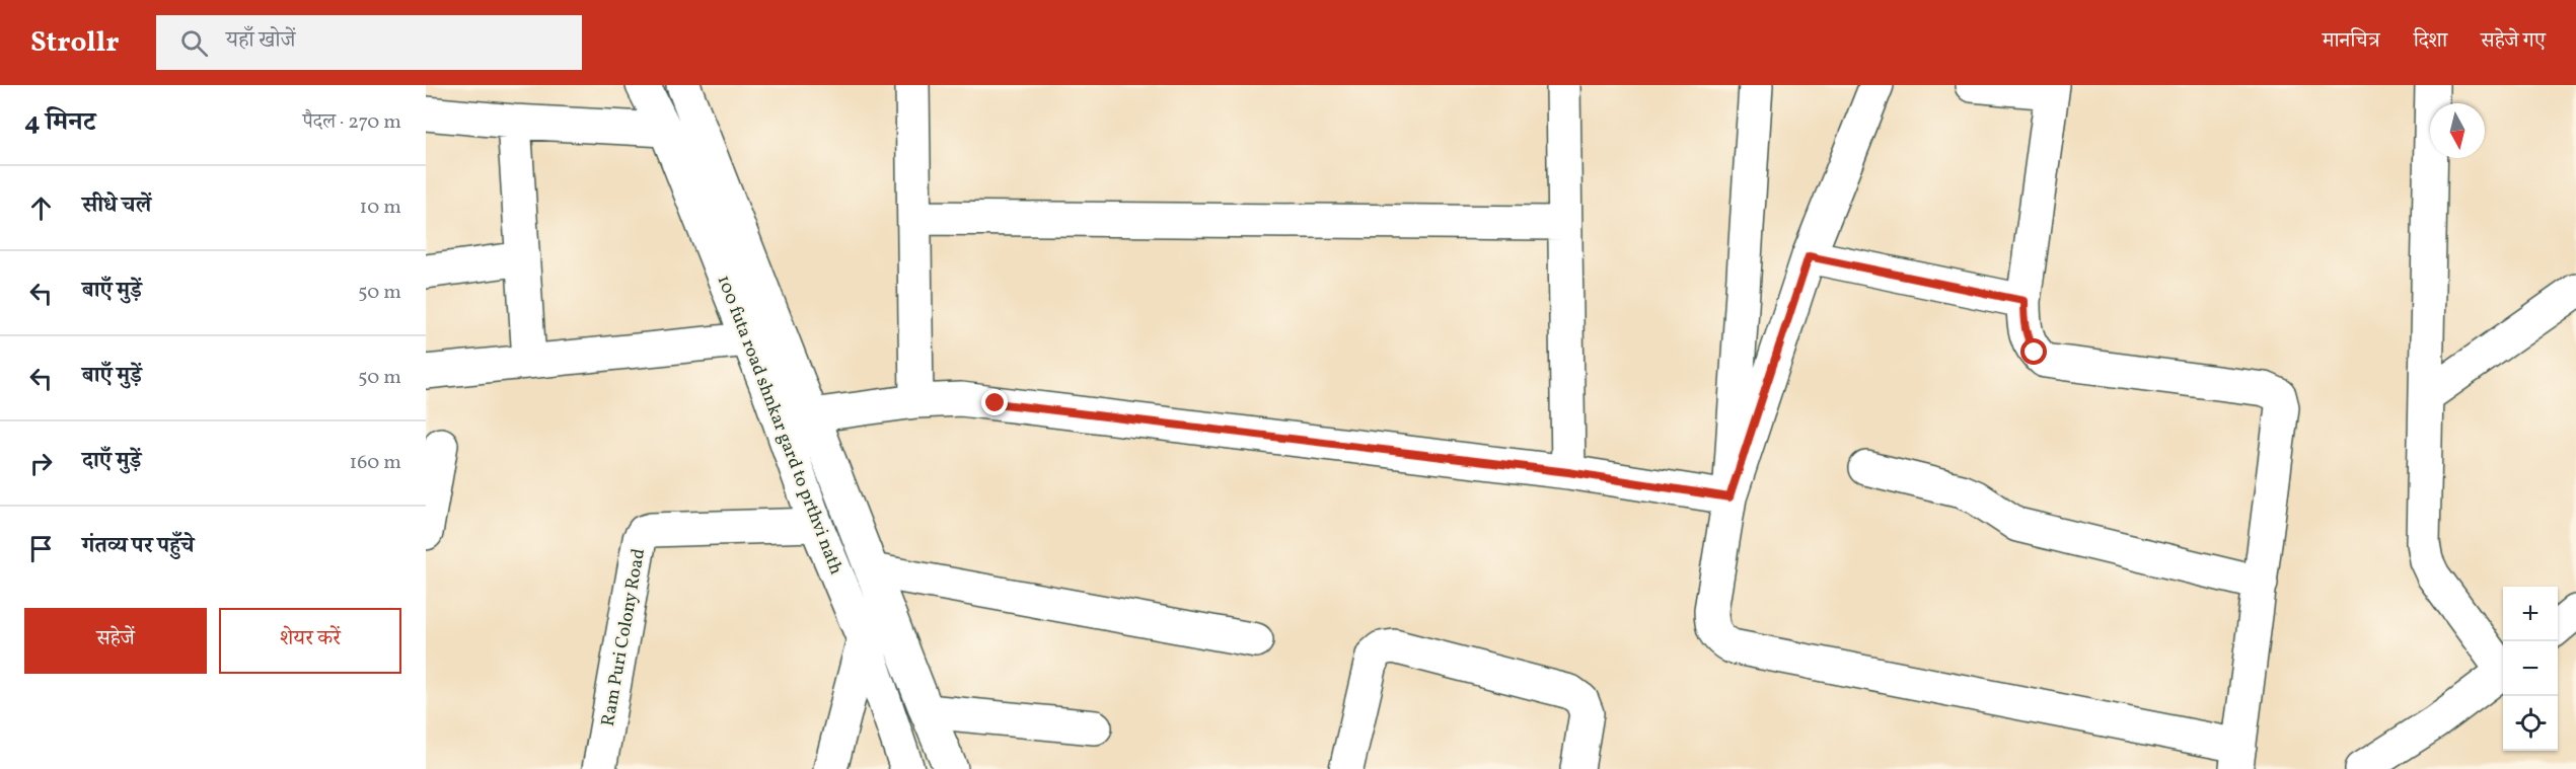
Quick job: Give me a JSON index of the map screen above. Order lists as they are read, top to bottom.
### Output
{
  "streets": {
    "street": ["100 futa road shnkar gard to prthvi nath", "Ram Puri Colony Road"]
  },
  "crossings": [
    ["100 futa road shnkar gard to prthvi nath", "Ram Puri Colony Road"]
  ],
  "north": "bottom",
  "page": {
    "header": "Strollr",
    "search": "यहाँ खोजें",
    "nav": ["मानचित्र", "दिशा", "सहेजे गए"],
    "heading": ["4 मिनट", "पैदल · 270 m"],
    "list": [
      ["सीधे चलें", "10 m"],
      ["बाएँ मुड़ें", "50 m"],
      ["बाएँ मुड़ें", "50 m"],
      ["दाएँ मुड़ें", "160 m"],
      "गंतव्य पर पहुँचे"
    ],
    "map_buttons": ["+", "−"],
    "buttons": ["सहेजें", "शेयर करें"]
  }
}
